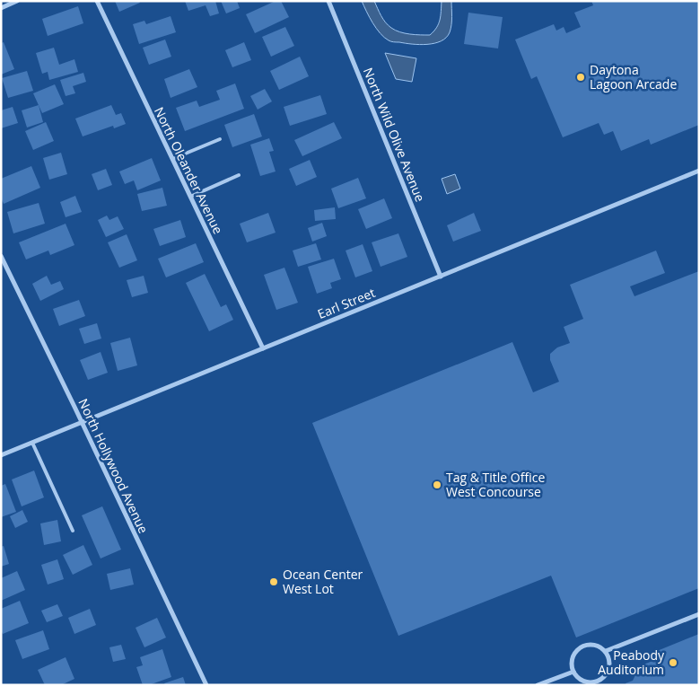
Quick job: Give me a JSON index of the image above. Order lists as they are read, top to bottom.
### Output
{
  "streets": {
    "street": [
      "North Wild Olive Avenue",
      "North Oleander Avenue",
      "Earl Street",
      "North Hollywood Avenue"
    ]
  },
  "crossings": [
    ["North Wild Olive Avenue", "Earl Street"],
    ["North Oleander Avenue", "Earl Street"],
    ["Earl Street", "North Hollywood Avenue"]
  ],
  "places": [
    "Daytona Lagoon Arcade",
    "Tag & Title Office West Concourse",
    "Ocean Center West Lot",
    "Peabody Auditorium"
  ]
}
